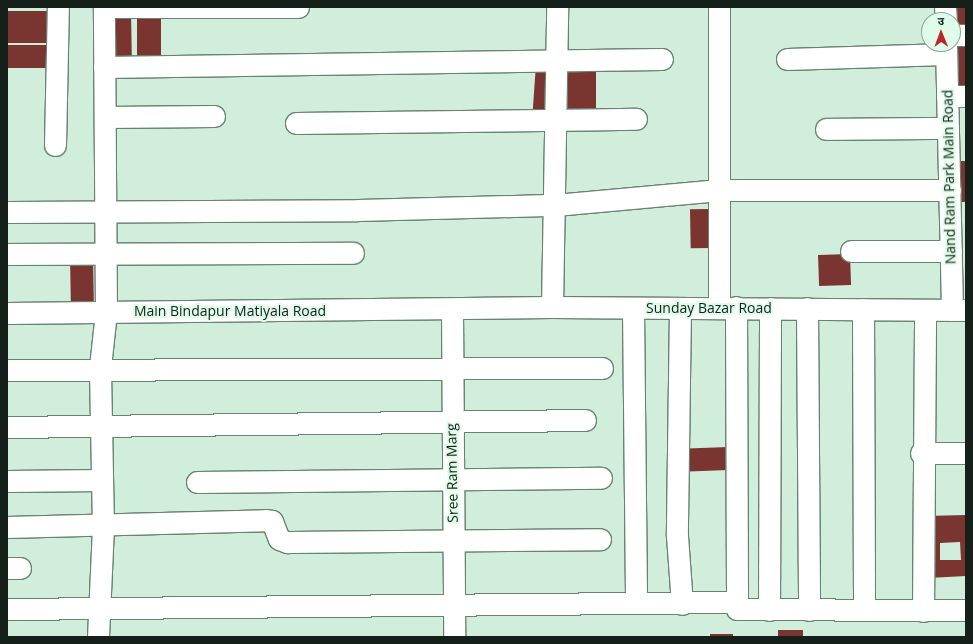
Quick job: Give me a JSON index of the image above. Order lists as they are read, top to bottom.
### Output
{
  "streets": {
    "street": [
      "Nand Ram Park Main Road",
      "Sunday Bazar Road",
      "Main Bindapur Matiyala Road",
      "Sree Ram Marg"
    ]
  },
  "crossings": [
    ["Nand Ram Park Main Road", "Sunday Bazar Road"],
    ["Sunday Bazar Road", "Main Bindapur Matiyala Road"],
    ["Sunday Bazar Road", "Sree Ram Marg"],
    ["Main Bindapur Matiyala Road", "Sree Ram Marg"]
  ],
  "north": "top"
}
